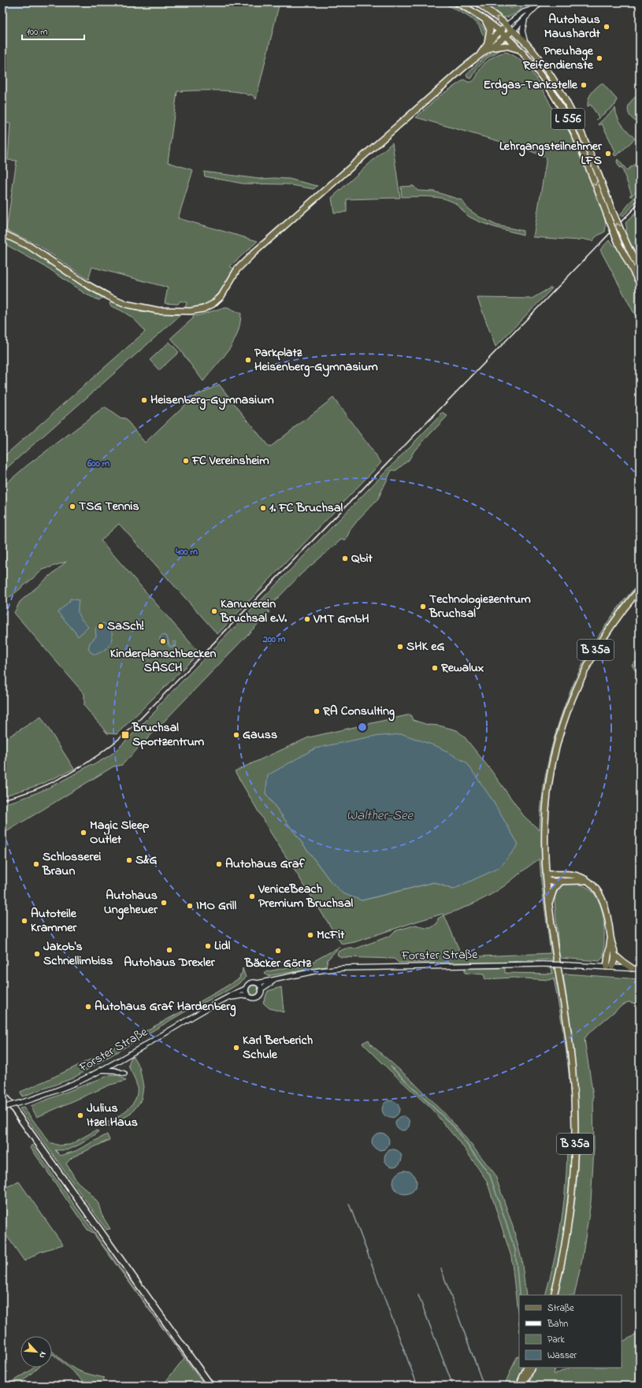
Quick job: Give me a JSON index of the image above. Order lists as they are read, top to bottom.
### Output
{
  "streets": {
    "main road": ["L 556", "B 35a"],
    "street": ["Forster Straße"]
  },
  "water": ["Walther-See"],
  "places": {
    "other": [
      "Autohaus Maushardt",
      "Pneuhage Reifendienste",
      "Erdgas-Tankstelle",
      "Lehrgangsteilnehmer LFS",
      "Parkplatz Heisenberg-Gymnasium",
      "Heisenberg-Gymnasium",
      "FC Vereinsheim",
      "TSG Tennis",
      "1. FC Bruchsal",
      "Qbit",
      "Technologiezentrum Bruchsal",
      "Kanuverein Bruchsal e.V.",
      "VMT GmbH",
      "SaSch!",
      "Kinderplanschbecken SASCH",
      "SHK eG",
      "Rewalux",
      "RA Consulting",
      "Gauss",
      "Magic Sleep Outlet",
      "S&G",
      "Schlosserei Braun",
      "Autohaus Graf",
      "VeniceBeach Premium Bruchsal",
      "Autohaus Ungeheuer",
      "IMO Grill",
      "Autoteile Krammer",
      "McFit",
      "Lidl",
      "Autohaus Drexler",
      "Bäcker Görtz",
      "Jakob's Schnellimbiss",
      "Autohaus Graf Hardenberg",
      "Karl Berberich Schule",
      "Julius Itzel Haus"
    ],
    "transit": ["Bruchsal Sportzentrum"]
  },
  "legend": [
    "Straße",
    "Bahn",
    "Park",
    "Wasser"
  ],
  "scale_bar": "100 m",
  "north": "bottom right",
  "rings": ["600 m", "400 m", "200 m"]
}
